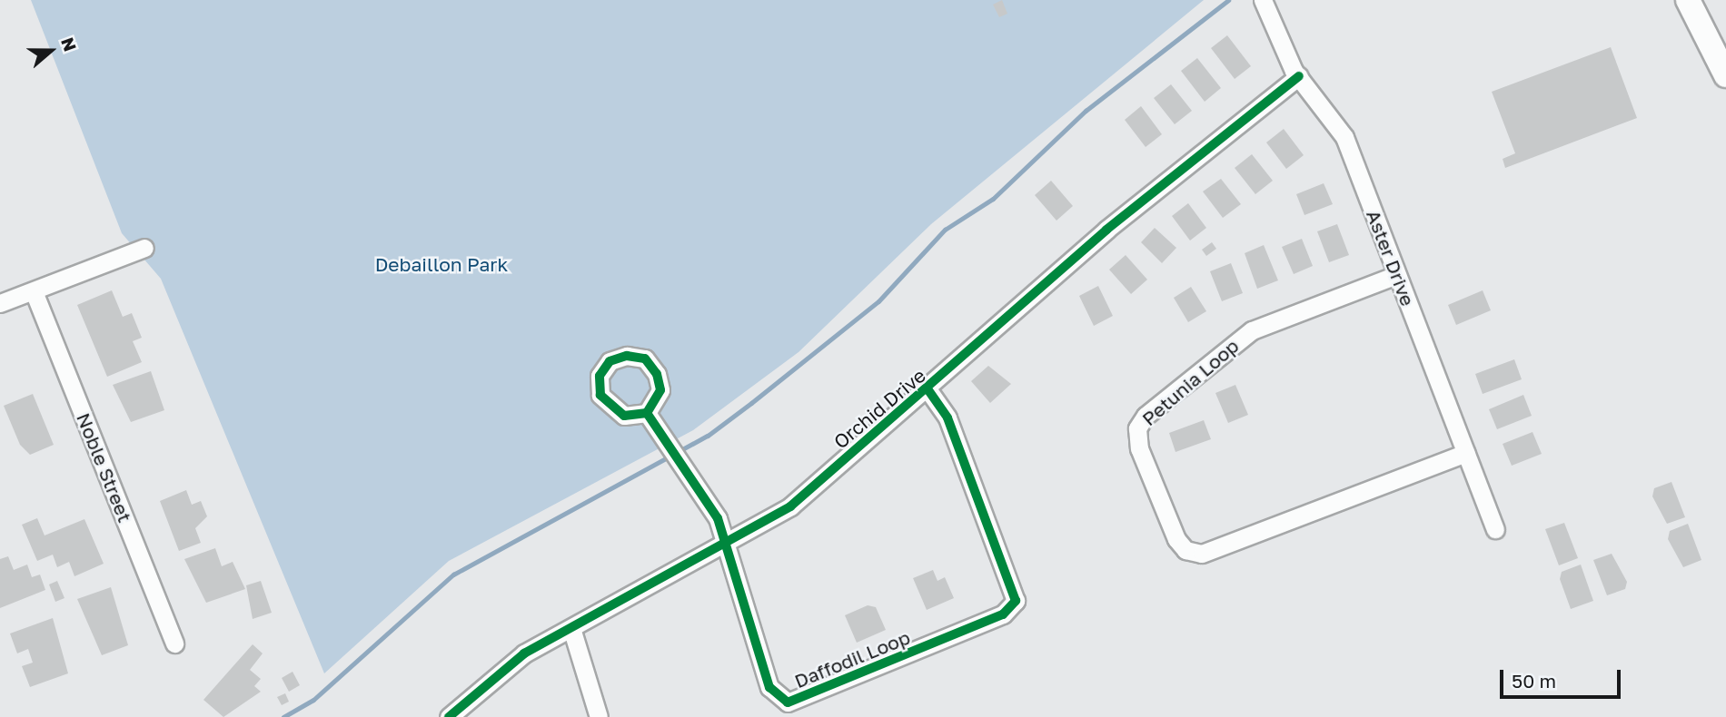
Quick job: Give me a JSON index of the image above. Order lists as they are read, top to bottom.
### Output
{
  "streets": {
    "street": [
      "Aster Drive",
      "Petunia Loop",
      "Orchid Drive",
      "Noble Street",
      "Daffodil Loop"
    ]
  },
  "crossings": [
    ["Aster Drive", "Petunia Loop"],
    ["Aster Drive", "Orchid Drive"],
    ["Orchid Drive", "Daffodil Loop"]
  ],
  "parks": ["Debaillon Park"],
  "scale_bar": "50 m",
  "north": "right"
}
